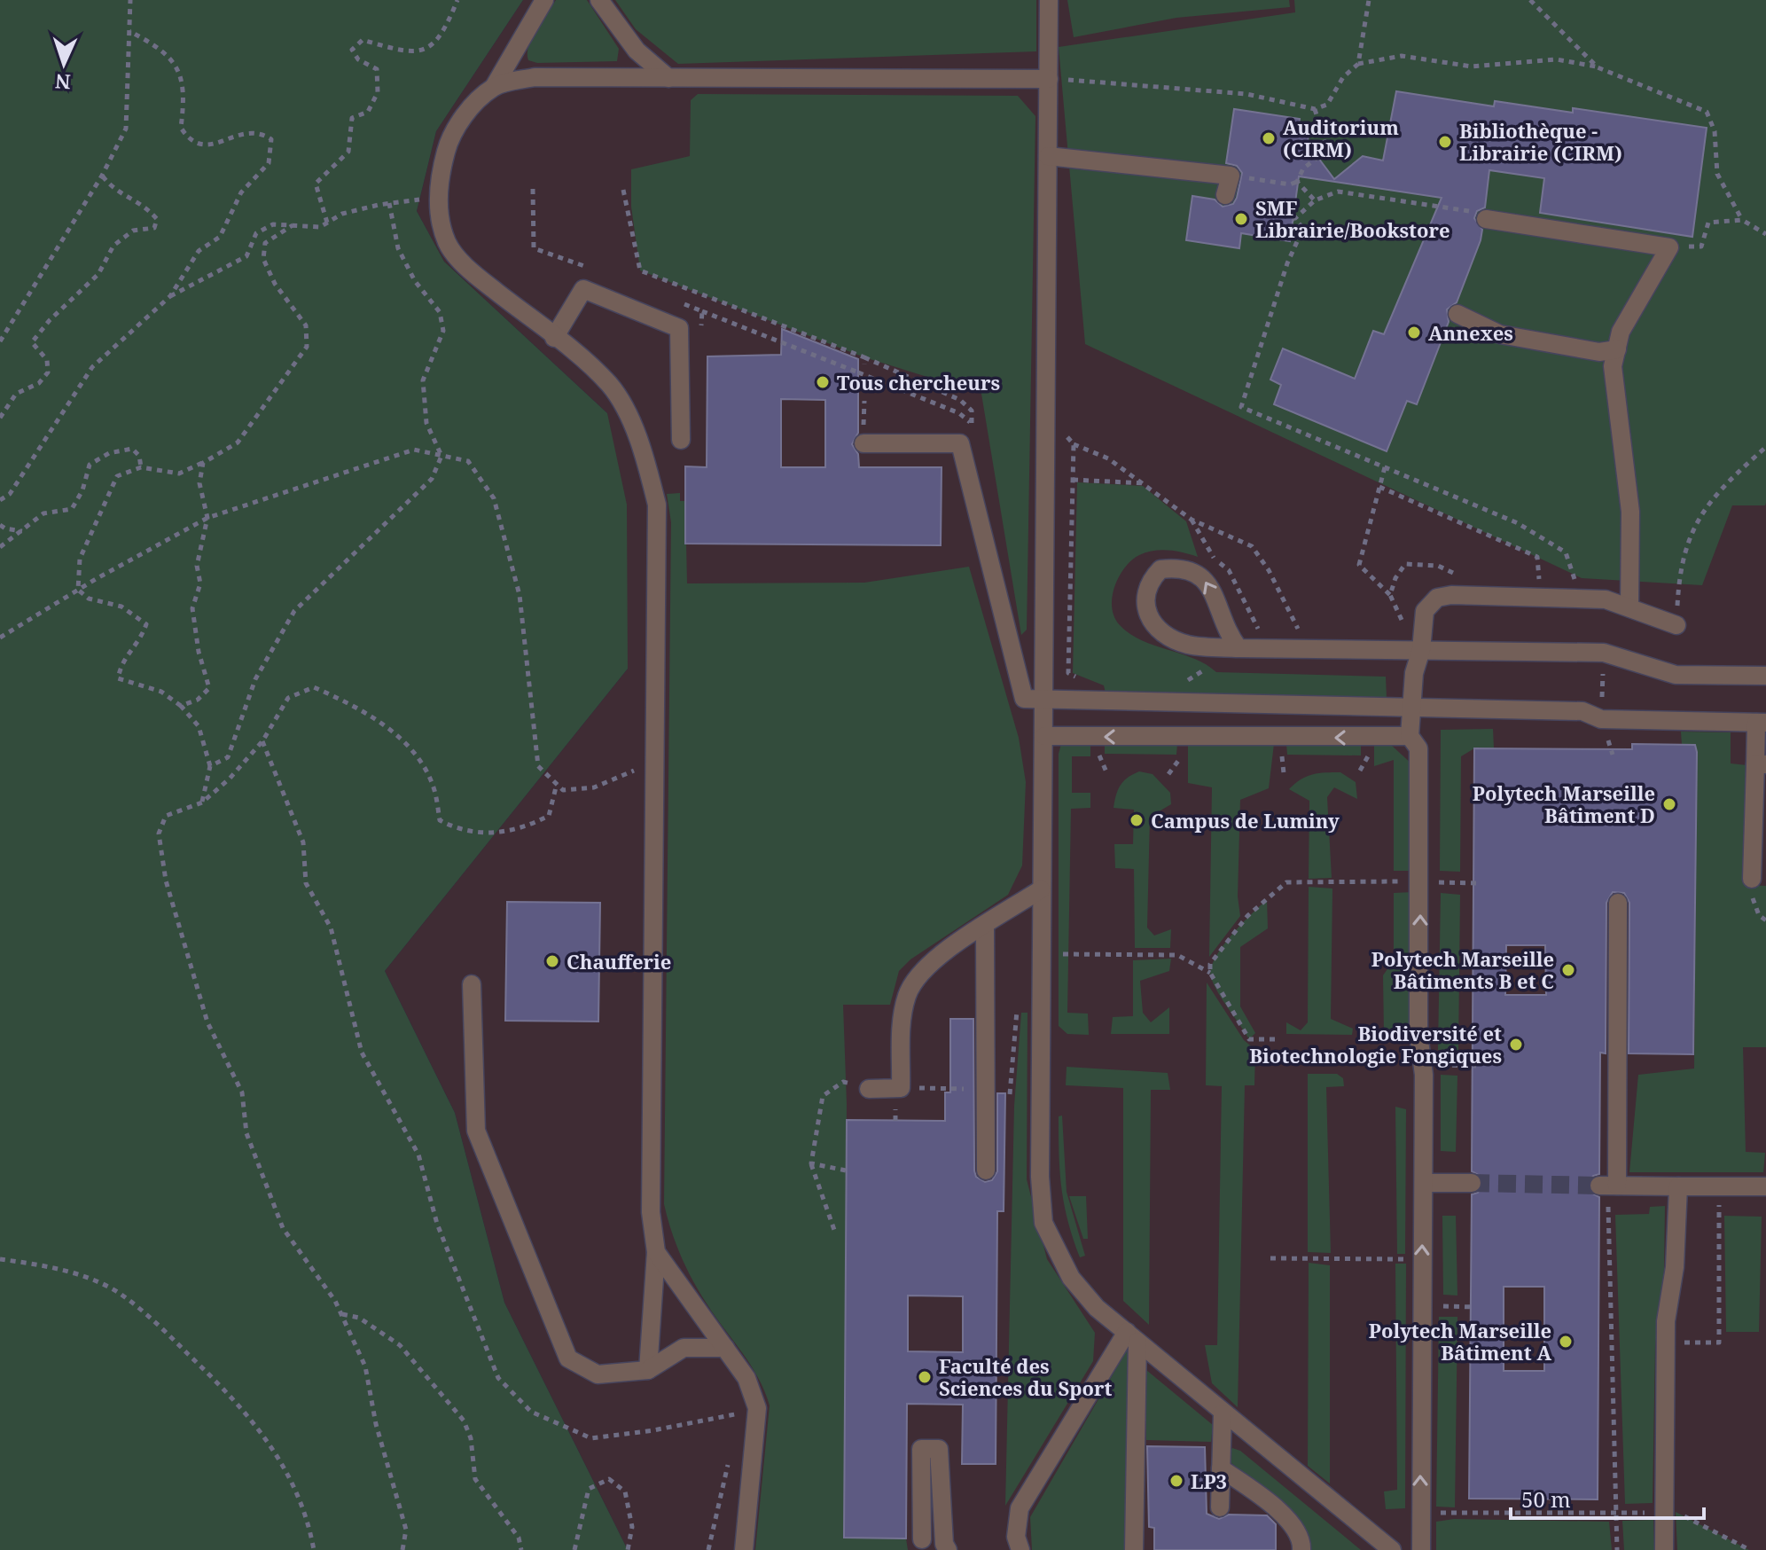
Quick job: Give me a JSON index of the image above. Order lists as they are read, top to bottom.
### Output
{
  "places": [
    "Auditorium (CIRM)",
    "Bibliothèque - Librairie (CIRM)",
    "SMF Librairie/Bookstore",
    "Annexes",
    "Tous chercheurs",
    "Polytech Marseille Bâtiment D",
    "Campus de Luminy",
    "Chaufferie",
    "Polytech Marseille Bâtiments B et C",
    "Biodiversité et Biotechnologie Fongiques",
    "Polytech Marseille Bâtiment A",
    "Faculté des Sciences du Sport",
    "LP3"
  ],
  "scale_bar": "50 m",
  "north": "bottom"
}
